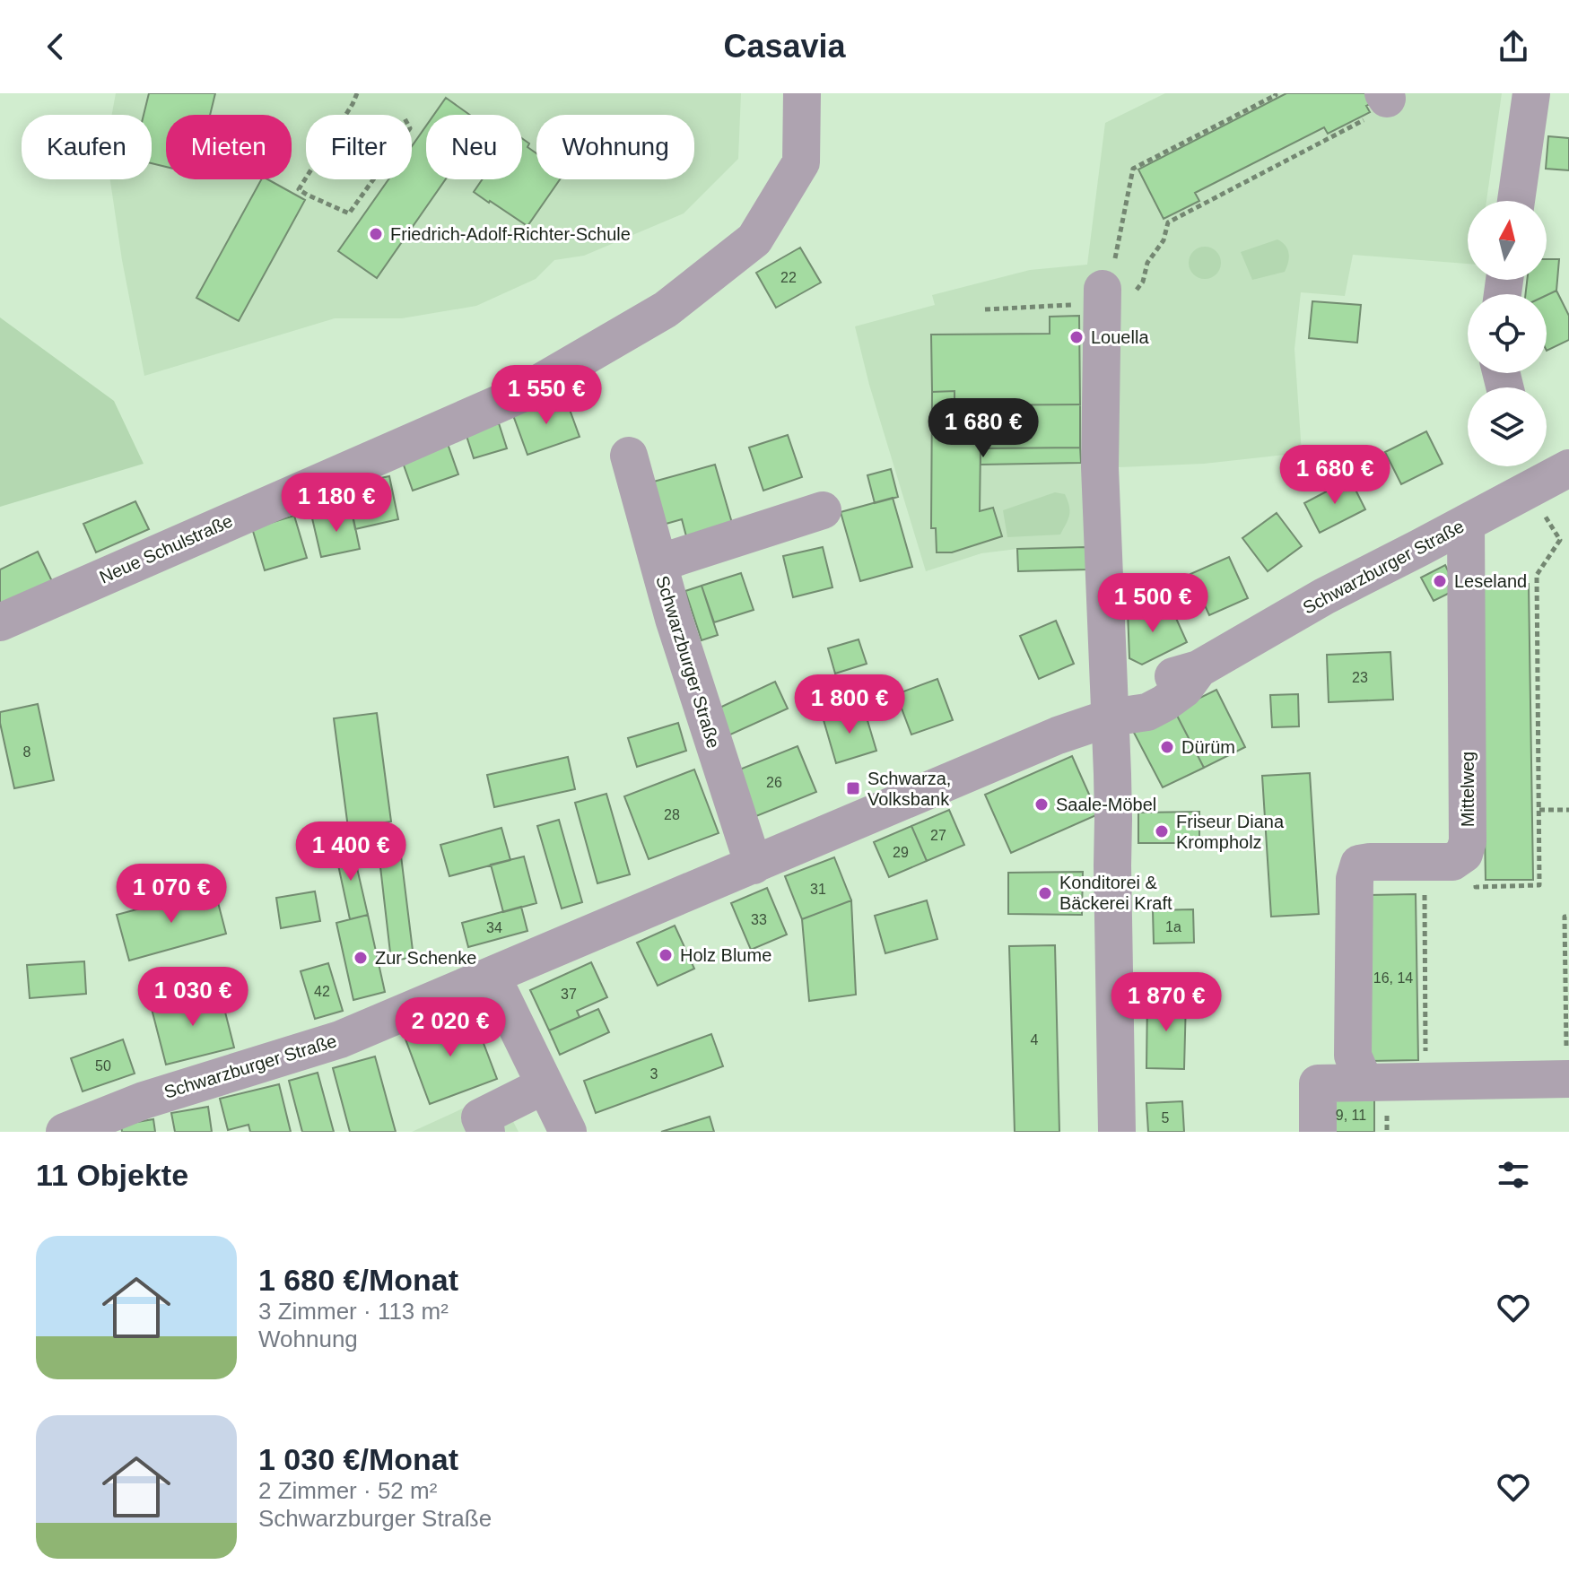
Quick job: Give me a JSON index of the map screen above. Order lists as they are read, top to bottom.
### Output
{
  "streets": {
    "street": ["Neue Schulstraße", "Schwarzburger Straße", "Mittelweg"]
  },
  "crossings": [
    ["Schwarzburger Straße", "Mittelweg"]
  ],
  "places": {
    "other": [
      "Friedrich-Adolf-Richter-Schule",
      "Louella",
      "Leseland",
      "Dürüm",
      "Saale-Möbel",
      "Friseur Diana Krompholz",
      "Konditorei & Bäckerei Kraft",
      "Holz Blume",
      "Zur Schenke"
    ],
    "transit": ["Schwarza, Volksbank"]
  },
  "house_numbers": [
    "22",
    "23",
    "8",
    "26",
    "28",
    "27",
    "29",
    "31",
    "33",
    "1a",
    "34",
    "16, 14",
    "42",
    "37",
    "4",
    "50",
    "3",
    "9, 11",
    "5"
  ],
  "north": "top",
  "page": {
    "header": "Casavia",
    "chip": [
      "Kaufen",
      "Mieten",
      "Filter",
      "Neu",
      "Wohnung"
    ],
    "price": [
      "1 550 €",
      "1 680 €",
      "1 680 €",
      "1 180 €",
      "1 500 €",
      "1 800 €",
      "1 400 €",
      "1 070 €",
      "1 030 €",
      "1 870 €",
      "2 020 €"
    ],
    "heading": "11 Objekte",
    "list": [
      {
        "name": "1 680 €/Monat",
        "note": "3 Zimmer · 113 m² · Wohnung"
      },
      {
        "name": "1 030 €/Monat",
        "note": "2 Zimmer · 52 m² · Schwarzburger Straße"
      }
    ]
  }
}
